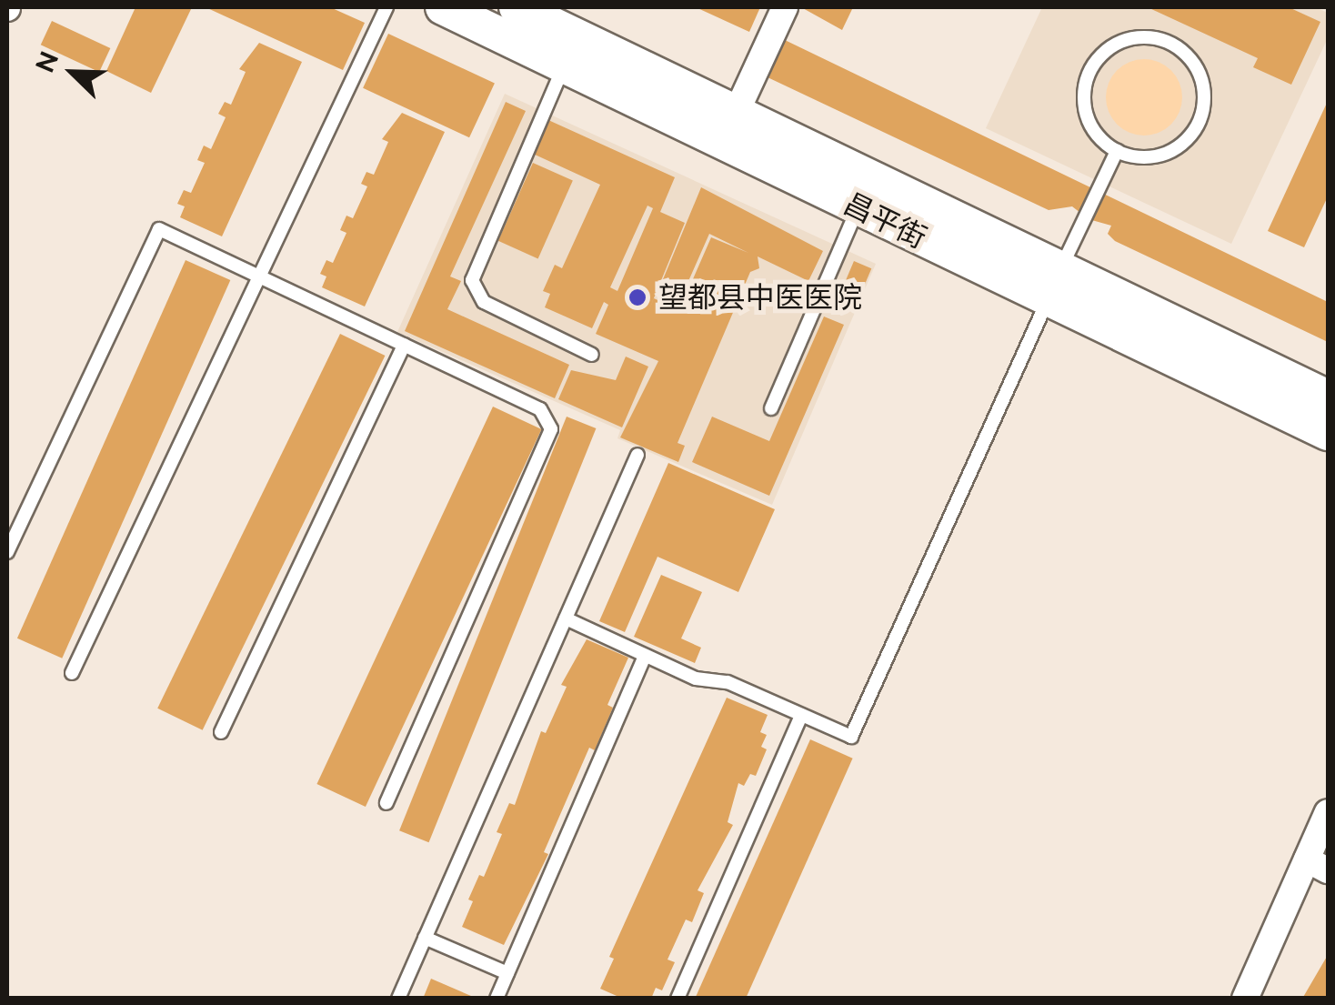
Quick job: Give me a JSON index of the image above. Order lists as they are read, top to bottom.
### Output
{
  "streets": {
    "street": ["昌平街"]
  },
  "places": ["望都县中医医院"],
  "north": "top left"
}
